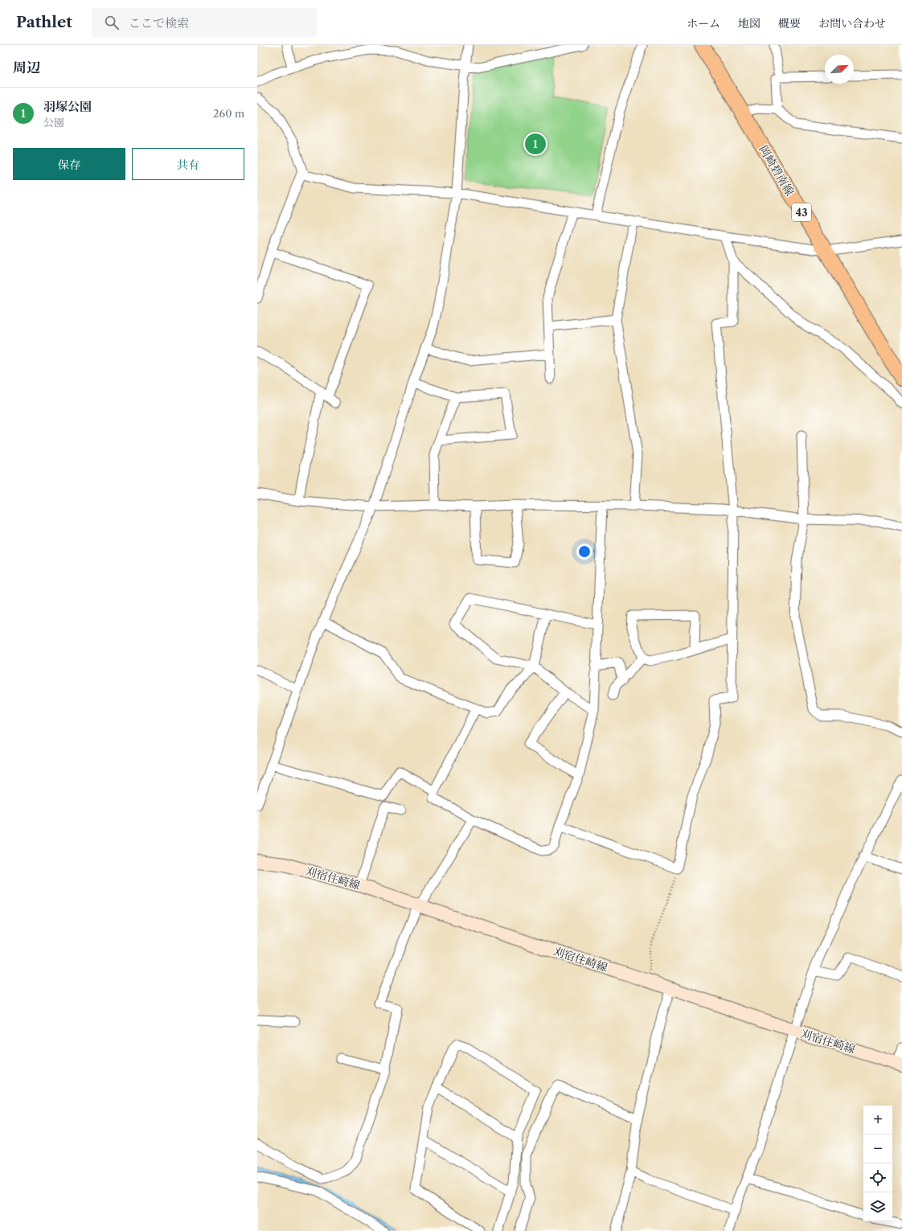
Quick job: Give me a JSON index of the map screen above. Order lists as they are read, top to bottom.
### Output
{
  "streets": {
    "main road": ["岡崎碧南線", "43", "刈宿住崎線"]
  },
  "north": "top right",
  "page": {
    "header": "Pathlet",
    "search": "ここで検索",
    "nav": [
      "ホーム",
      "地図",
      "概要",
      "お問い合わせ"
    ],
    "heading": "周辺",
    "list": [
      {
        "mark": "1",
        "name": "羽塚公園",
        "note": "公園",
        "value": "260 m"
      }
    ],
    "pins": "1",
    "buttons": ["保存", "共有"],
    "map_buttons": ["+", "−"]
  }
}
